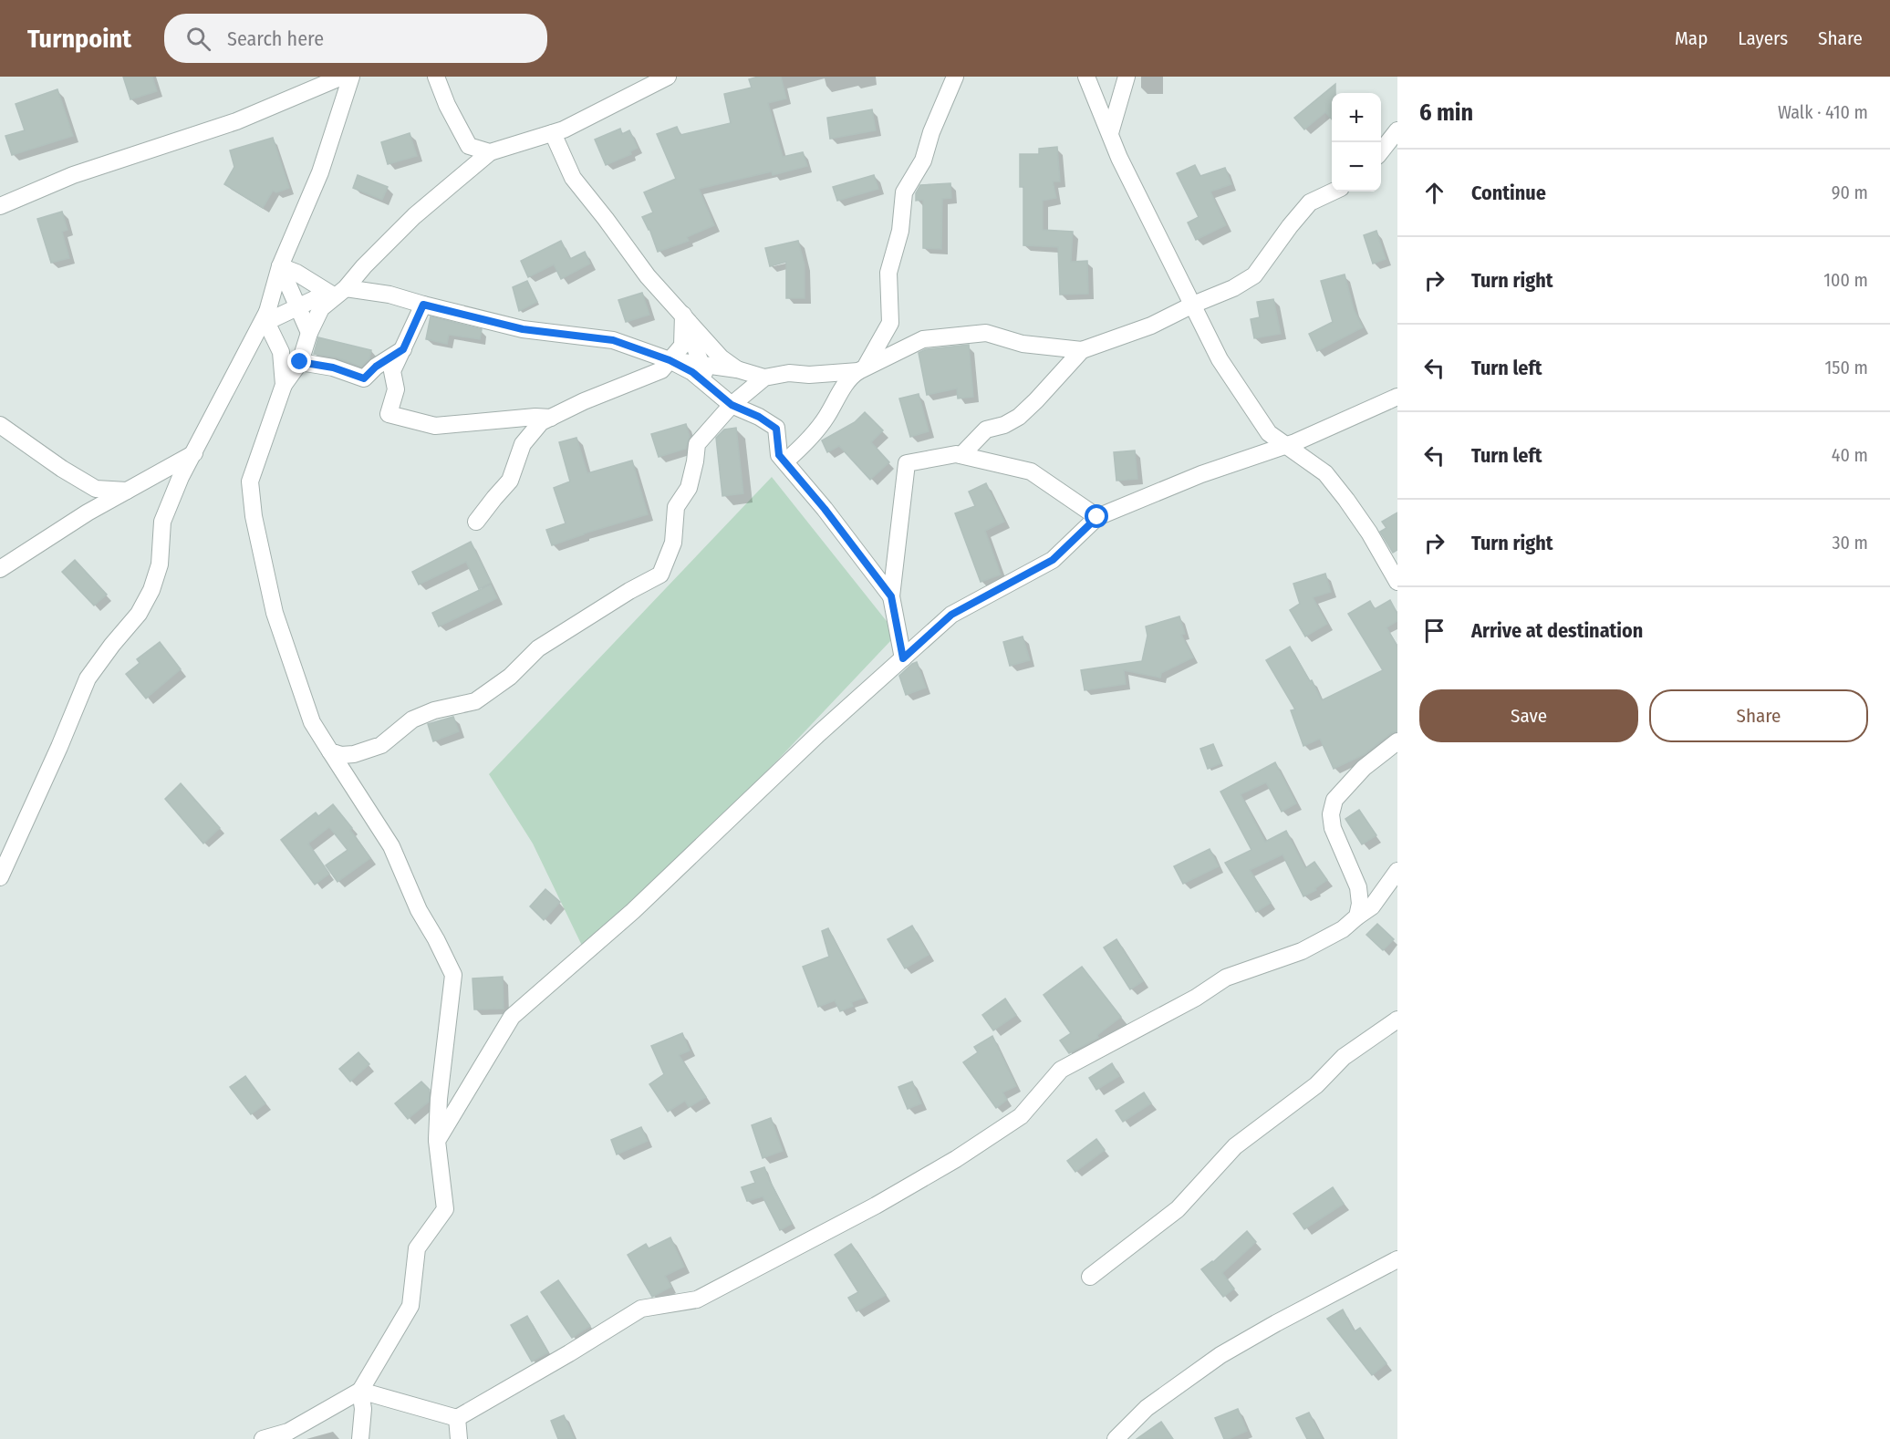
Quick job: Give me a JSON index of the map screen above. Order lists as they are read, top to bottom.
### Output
{
  "page": {
    "header": "Turnpoint",
    "search": "Search here",
    "nav": ["Map", "Layers", "Share"],
    "heading": ["6 min", "Walk · 410 m"],
    "map_buttons": ["+", "−"],
    "list": [
      ["Continue", "90 m"],
      ["Turn right", "100 m"],
      ["Turn left", "150 m"],
      ["Turn left", "40 m"],
      ["Turn right", "30 m"],
      "Arrive at destination"
    ],
    "buttons": ["Save", "Share"]
  }
}
